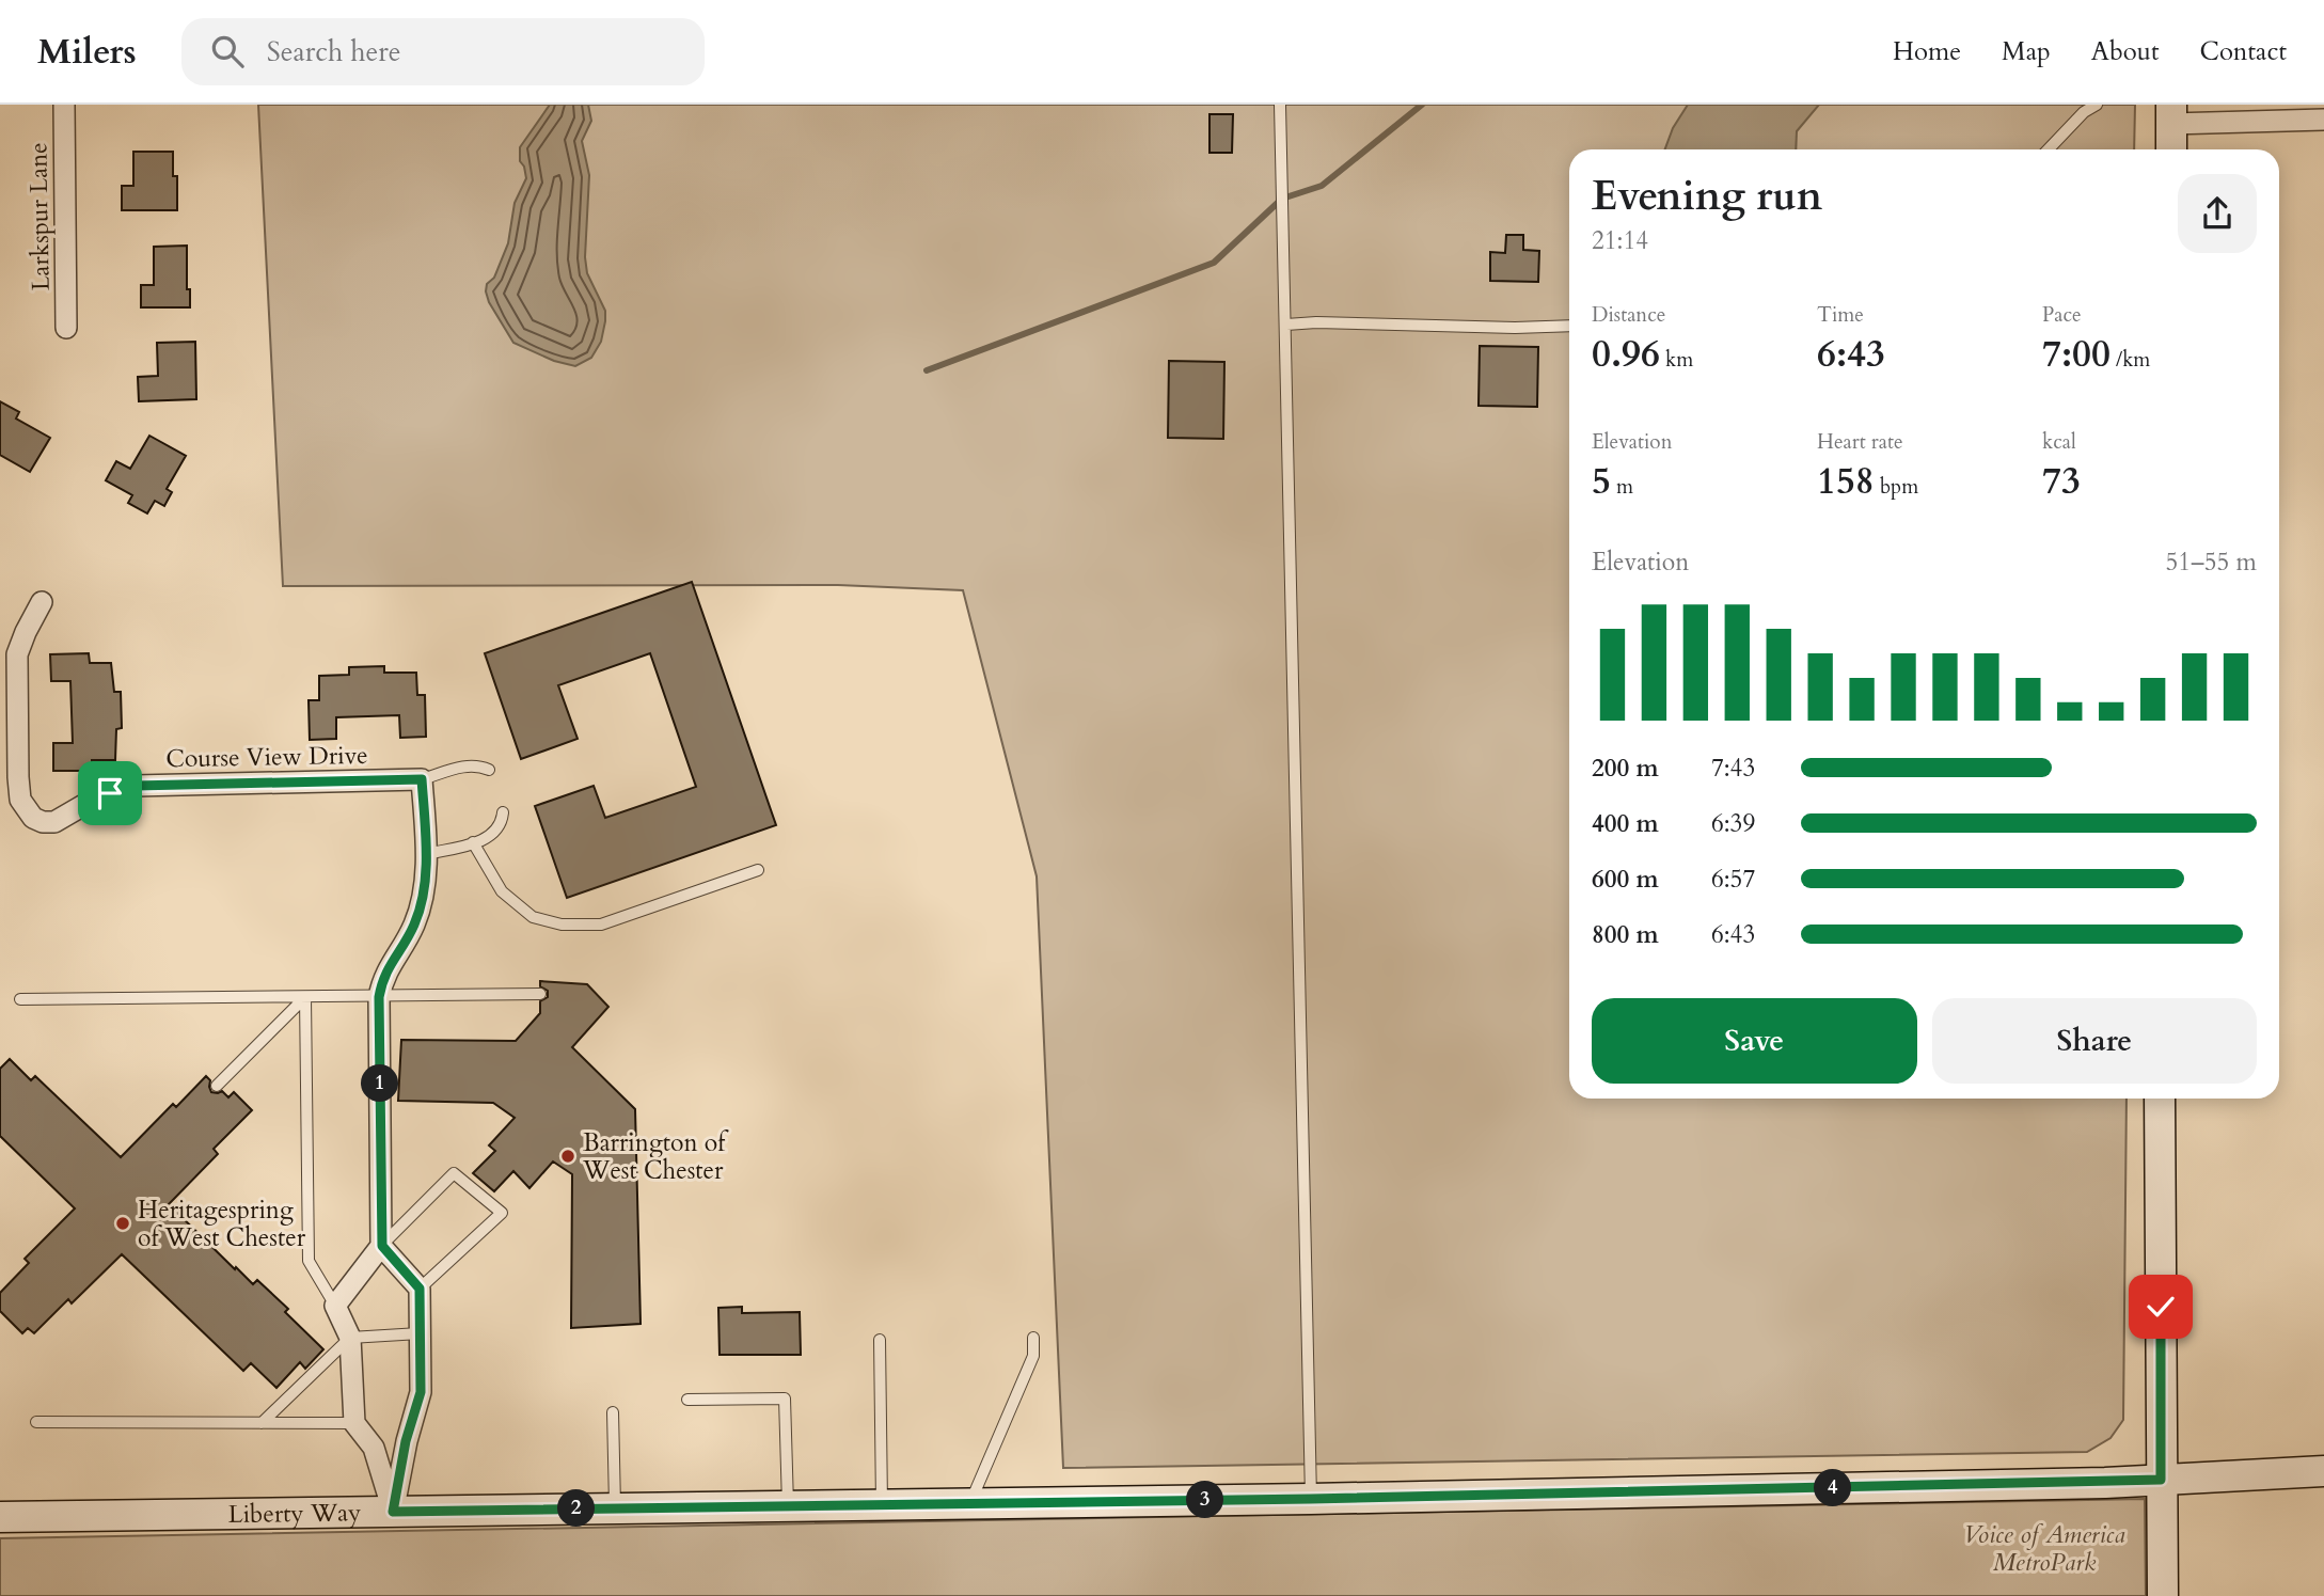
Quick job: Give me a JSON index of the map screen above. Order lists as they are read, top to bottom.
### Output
{
  "streets": {
    "main road": ["Liberty Way"],
    "street": ["Larkspur Lane", "Course View Drive"]
  },
  "parks": ["Voice of America MetroPark"],
  "places": ["Barrington of West Chester", "Heritagespring of West Chester"],
  "page": {
    "header": "Milers",
    "search": "Search here",
    "nav": [
      "Home",
      "Map",
      "About",
      "Contact"
    ],
    "heading": ["Evening run", "21:14"],
    "stats": [
      ["Distance", "0.96 km"],
      ["Time", "6:43"],
      ["Pace", "7:00 /km"],
      ["Elevation", "5 m"],
      ["Heart rate", "158 bpm"],
      ["kcal", "73"]
    ],
    "chart": ["Elevation", "51–55 m"],
    "list": [
      {
        "name": "200 m",
        "note": "7:43"
      },
      {
        "name": "400 m",
        "note": "6:39"
      },
      {
        "name": "600 m",
        "note": "6:57"
      },
      {
        "name": "800 m",
        "note": "6:43"
      }
    ],
    "buttons": ["Save", "Share"],
    "pins": [
      "1",
      "4",
      "3",
      "2"
    ]
  }
}
